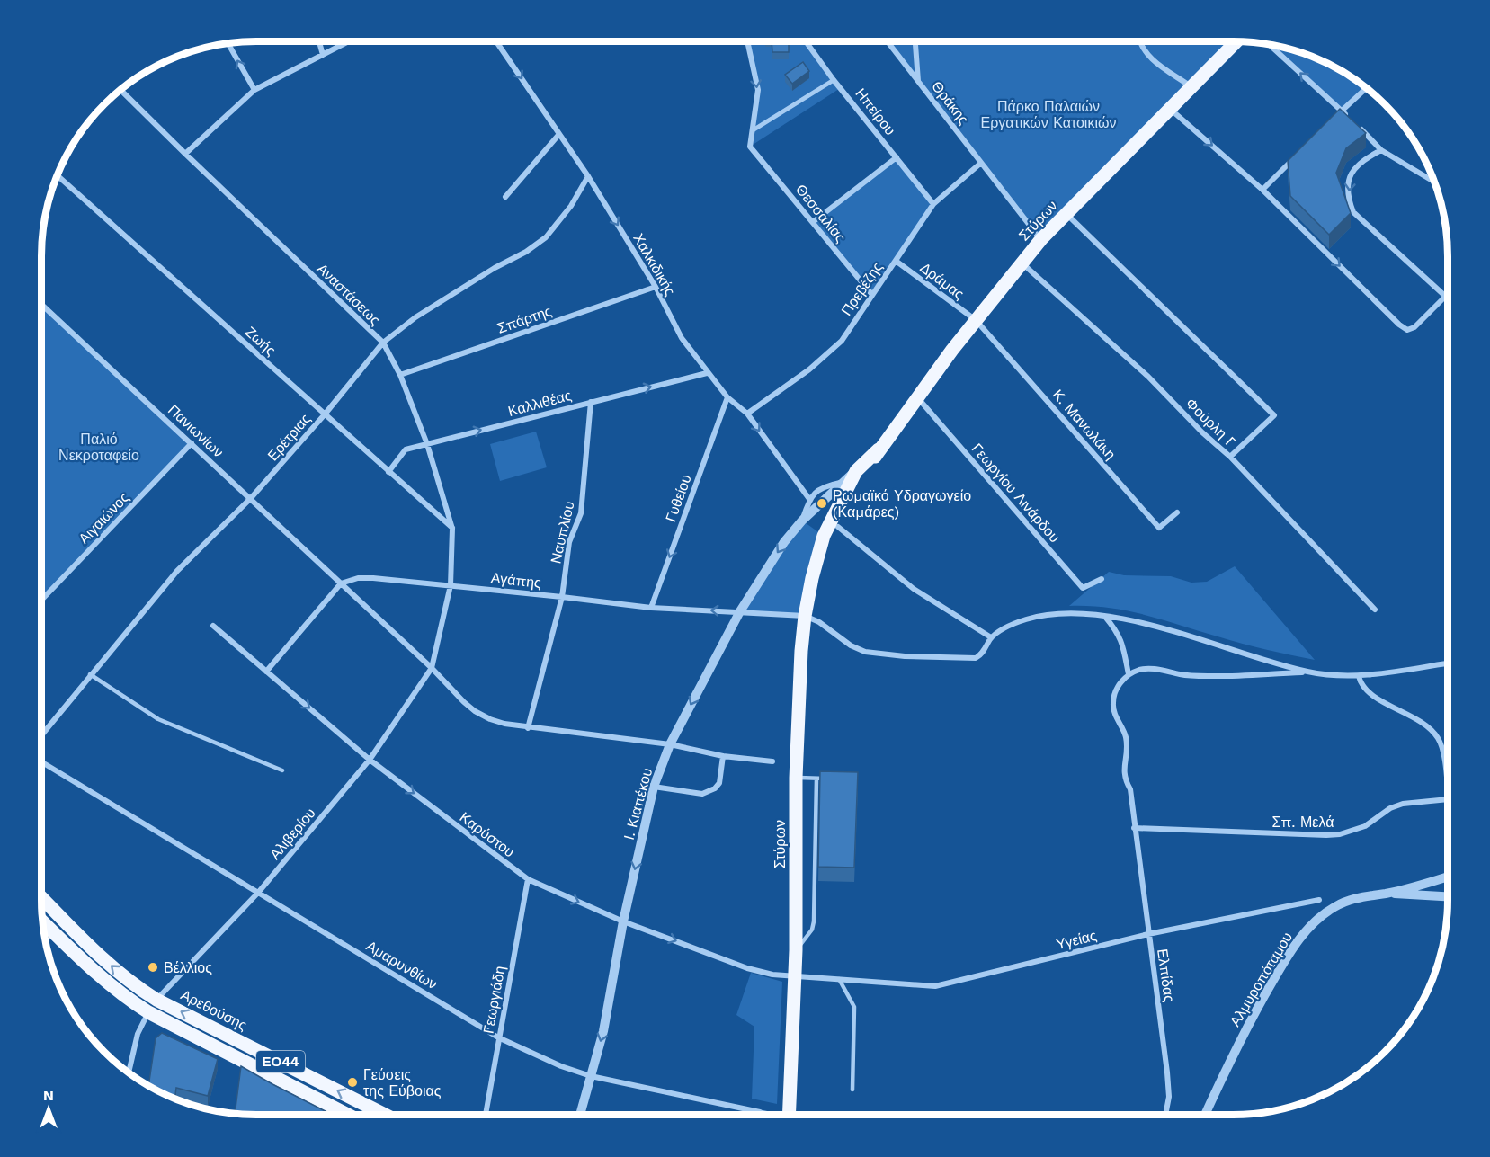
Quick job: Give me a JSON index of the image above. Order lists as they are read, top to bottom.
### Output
{
  "streets": {
    "main road": ["Στύρων", "Αρεθούσης", "ΕΟ44"],
    "street": [
      "Θράκης",
      "Ηπείρου",
      "Θεσσαλίας",
      "Χαλκιδικής",
      "Δράμας",
      "Πρεβέζης",
      "Αναστάσεως",
      "Σπάρτης",
      "Ζωής",
      "Καλλιθέας",
      "Φούρλη Γ",
      "Κ. Μανωλάκη",
      "Πανιωνίων",
      "Ερέτριας",
      "Γεωργίου Λινάρδου",
      "Γυθείου",
      "Αιγαιώνος",
      "Ναυπλίου",
      "Αγάπης",
      "Ι. Κιαπέκου",
      "Σπ. Μελά",
      "Αλιβερίου",
      "Καρύστου",
      "Υγείας",
      "Αμαρυνθίων",
      "Ελπίδας",
      "Αλμυροπόταμου",
      "Γεωργιάδη"
    ]
  },
  "crossings": [
    ["Θράκης", "Στύρων"],
    ["Θράκης", "Πρεβέζης"],
    ["Ηπείρου", "Πρεβέζης"],
    ["Θεσσαλίας", "Πρεβέζης"],
    ["Στύρων", "Δράμας"],
    ["Στύρων", "Φούρλη Γ"],
    ["Στύρων", "Κ. Μανωλάκη"],
    ["Στύρων", "Γεωργίου Λινάρδου"],
    ["Στύρων", "Αγάπης"],
    ["Στύρων", "Ι. Κιαπέκου"],
    ["Στύρων", "Καρύστου"],
    ["Στύρων", "Υγείας"],
    ["Χαλκιδικής", "Πρεβέζης"],
    ["Χαλκιδικής", "Σπάρτης"],
    ["Χαλκιδικής", "Καλλιθέας"],
    ["Χαλκιδικής", "Ερέτριας"],
    ["Χαλκιδικής", "Γυθείου"],
    ["Χαλκιδικής", "Ι. Κιαπέκου"],
    ["Δράμας", "Πρεβέζης"],
    ["Δράμας", "Κ. Μανωλάκη"],
    ["Αναστάσεως", "Σπάρτης"],
    ["Αναστάσεως", "Ζωής"],
    ["Αναστάσεως", "Καλλιθέας"],
    ["Αναστάσεως", "Ερέτριας"],
    ["Αναστάσεως", "Αγάπης"],
    ["Αναστάσεως", "Αλιβερίου"],
    ["Ζωής", "Καλλιθέας"],
    ["Ζωής", "Ερέτριας"],
    ["Καλλιθέας", "Ναυπλίου"],
    ["Πανιωνίων", "Ερέτριας"],
    ["Πανιωνίων", "Αιγαιώνος"],
    ["Πανιωνίων", "Ναυπλίου"],
    ["Πανιωνίων", "Αγάπης"],
    ["Πανιωνίων", "Ι. Κιαπέκου"],
    ["Πανιωνίων", "Αλιβερίου"],
    ["Γυθείου", "Αγάπης"],
    ["Ναυπλίου", "Αγάπης"],
    ["Αγάπης", "Ι. Κιαπέκου"],
    ["Αγάπης", "Αλιβερίου"],
    ["Ι. Κιαπέκου", "Καρύστου"],
    ["Ι. Κιαπέκου", "Αμαρυνθίων"],
    ["Σπ. Μελά", "Ελπίδας"],
    ["Αλιβερίου", "Καρύστου"],
    ["Αλιβερίου", "Αμαρυνθίων"],
    ["Αλιβερίου", "Αρεθούσης"],
    ["Αλιβερίου", "ΕΟ44"],
    ["Καρύστου", "Υγείας"],
    ["Καρύστου", "Γεωργιάδη"],
    ["Υγείας", "Ελπίδας"],
    ["Αμαρυνθίων", "Γεωργιάδη"]
  ],
  "one_way": [
    "Χαλκιδικής",
    "Καλλιθέας",
    "Γυθείου",
    "Ι. Κιαπέκου",
    "Καρύστου"
  ],
  "parks": ["Πάρκο Παλαιών Εργατικών Κατοικιών", "Παλιό Νεκροταφείο"],
  "places": ["Ρωμαϊκό Υδραγωγείο (Καμάρες)", "Βέλλιος", "Γεύσεις της Εύβοιας"],
  "north": "top"
}
